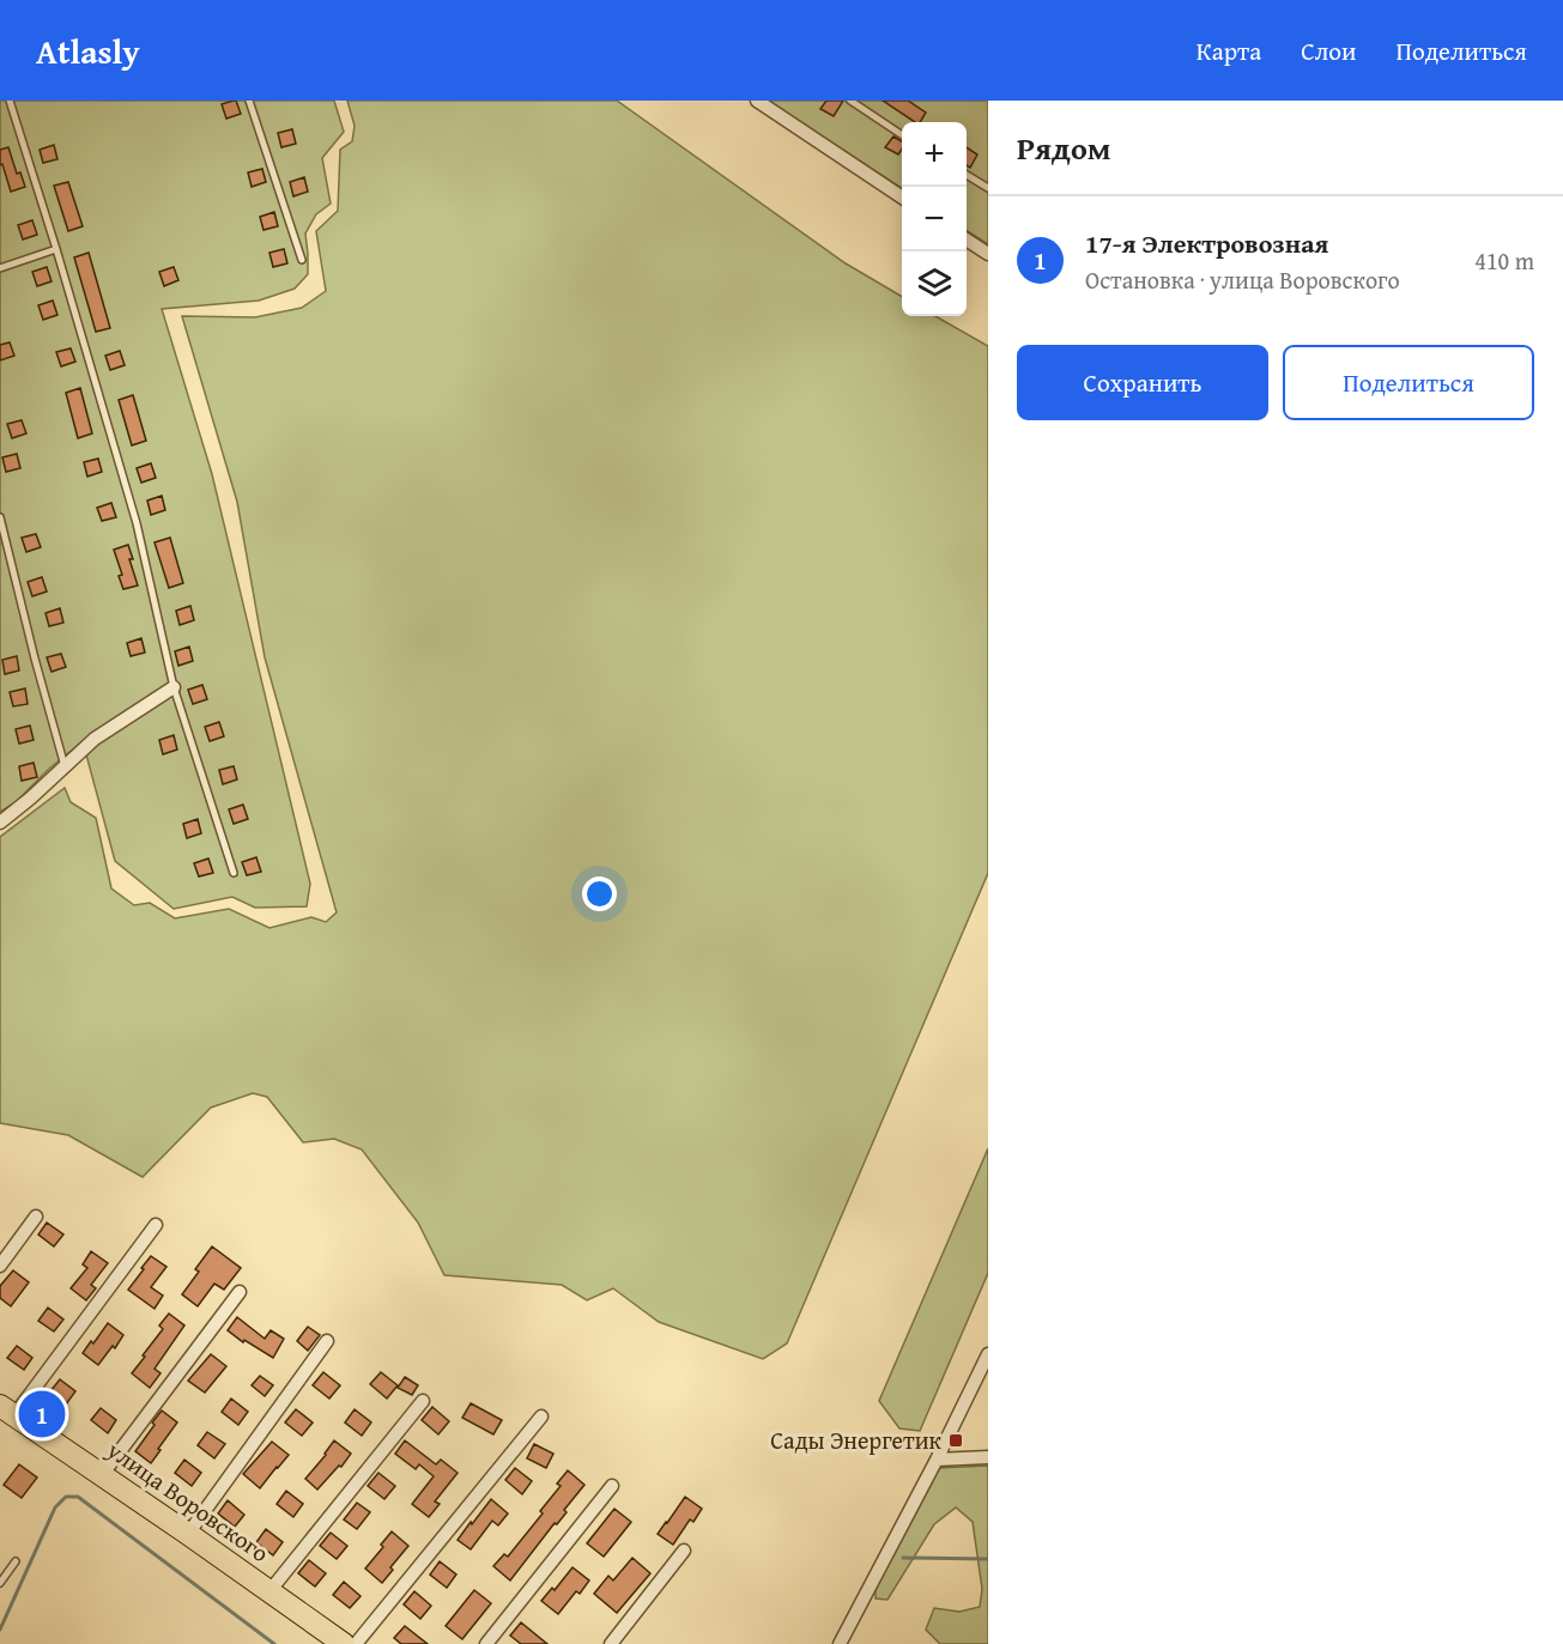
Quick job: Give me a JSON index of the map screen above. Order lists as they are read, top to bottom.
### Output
{
  "streets": {
    "main road": ["улица Воровского"]
  },
  "places": {
    "transit": ["Сады Энергетик"]
  },
  "page": {
    "header": "Atlasly",
    "nav": ["Карта", "Слои", "Поделиться"],
    "heading": "Рядом",
    "map_buttons": ["+", "−"],
    "list": [
      {
        "mark": "1",
        "name": "17-я Электровозная",
        "note": "Остановка · улица Воровского",
        "value": "410 m"
      }
    ],
    "buttons": ["Сохранить", "Поделиться"],
    "pins": "1"
  }
}
